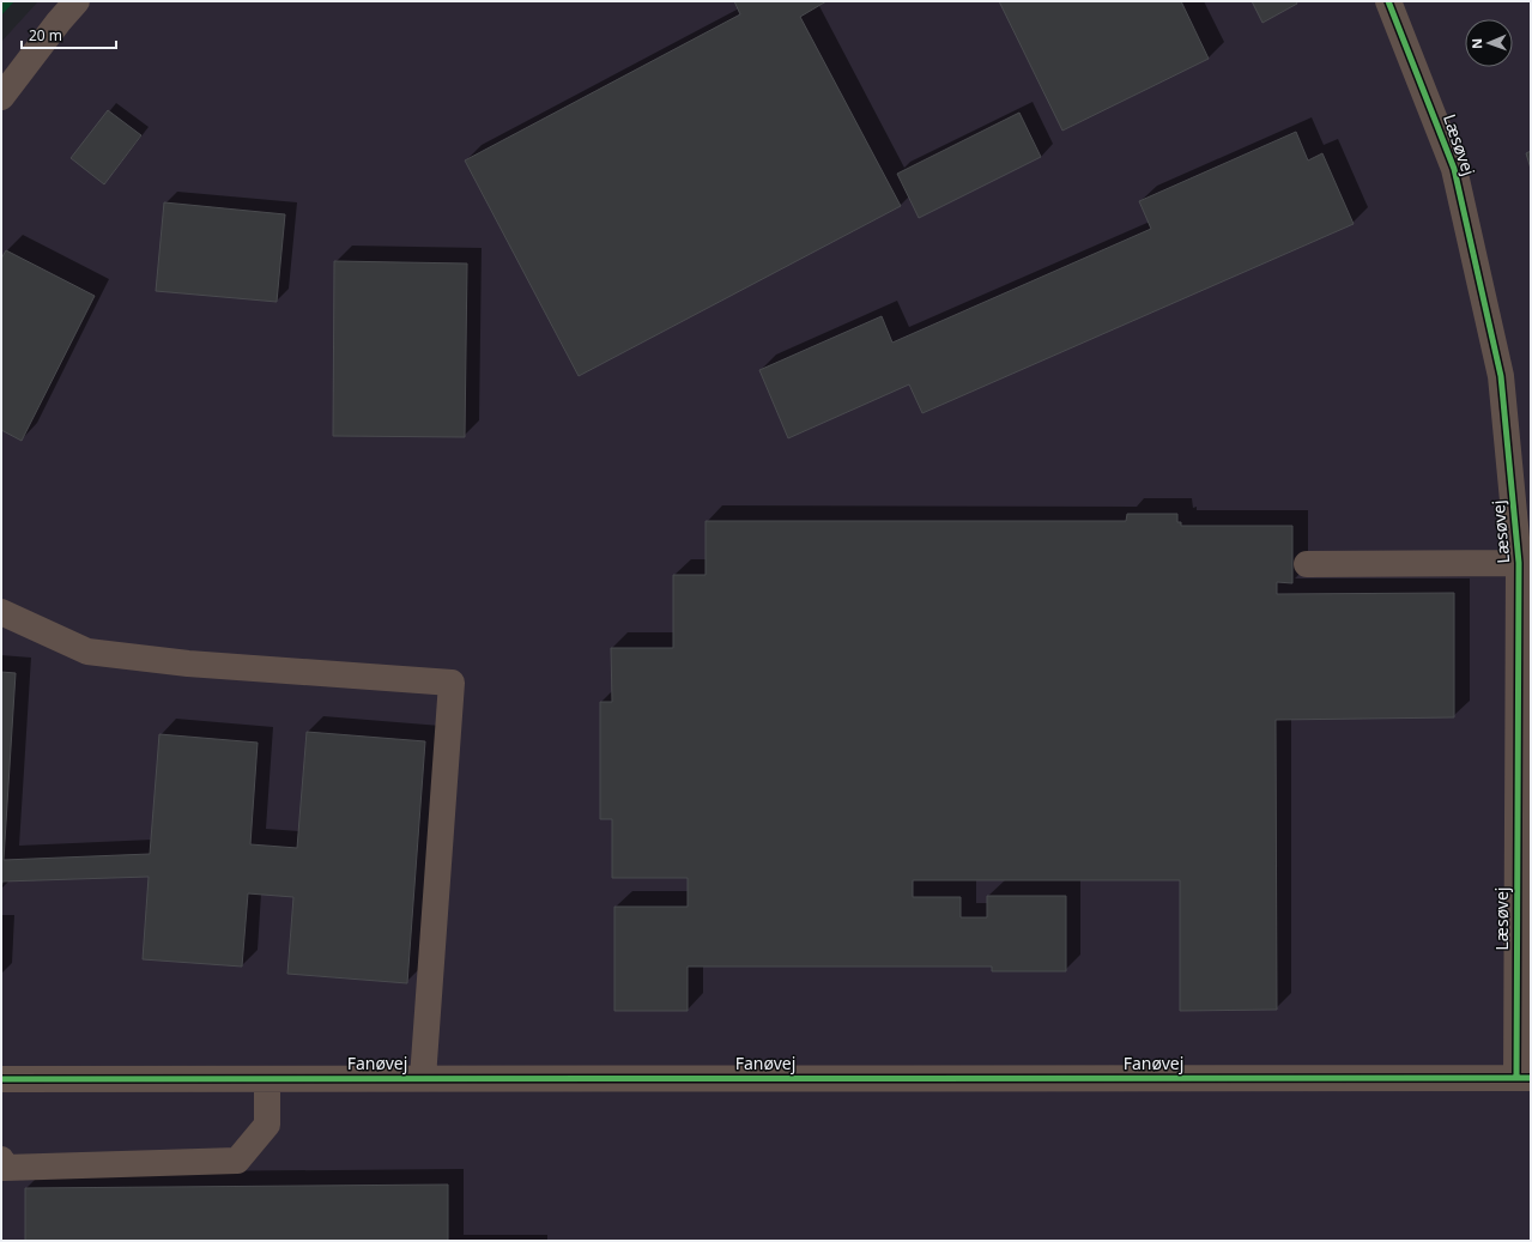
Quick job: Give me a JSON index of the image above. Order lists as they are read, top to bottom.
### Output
{
  "streets": {
    "street": ["Læsøvej", "Fanøvej"]
  },
  "crossings": [
    ["Læsøvej", "Fanøvej"]
  ],
  "scale_bar": "20 m",
  "north": "left"
}
